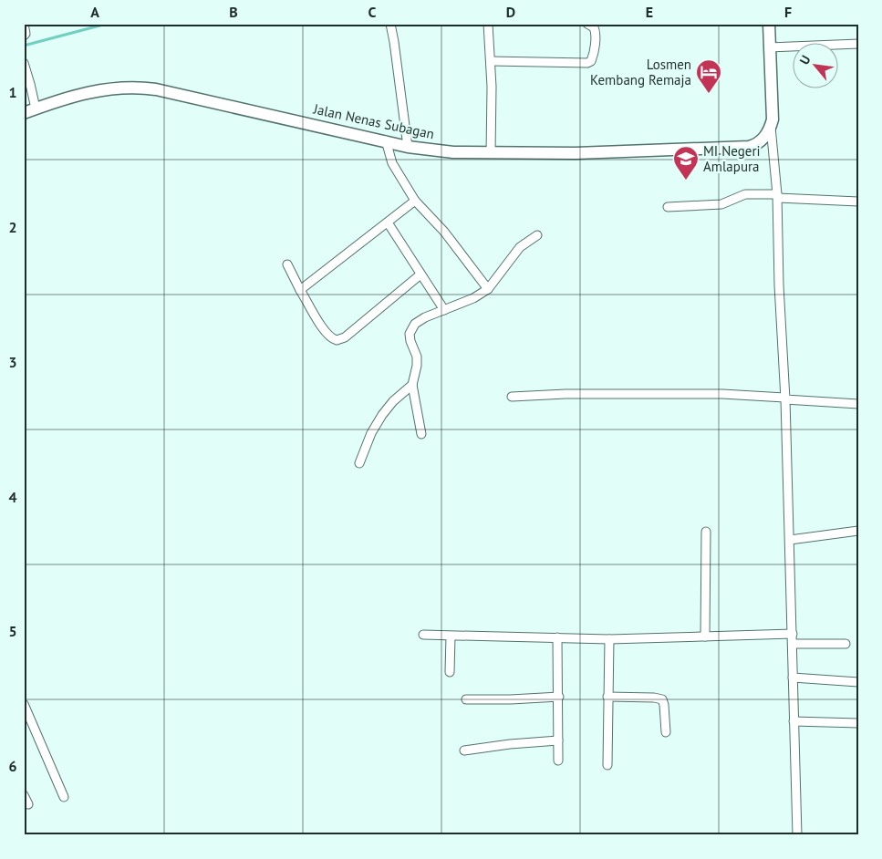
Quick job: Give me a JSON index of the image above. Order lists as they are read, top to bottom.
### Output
{
  "streets": {
    "main road": ["Jalan Nenas Subagan"]
  },
  "places": {
    "hotel": ["Losmen Kembang Remaja"],
    "school or university": ["MI Negeri Amlapura"]
  },
  "north": "top left",
  "grid": {
    "columns": [
      "A",
      "B",
      "C",
      "D",
      "E",
      "F"
    ],
    "rows": [
      "1",
      "2",
      "3",
      "4",
      "5",
      "6"
    ]
  }
}
